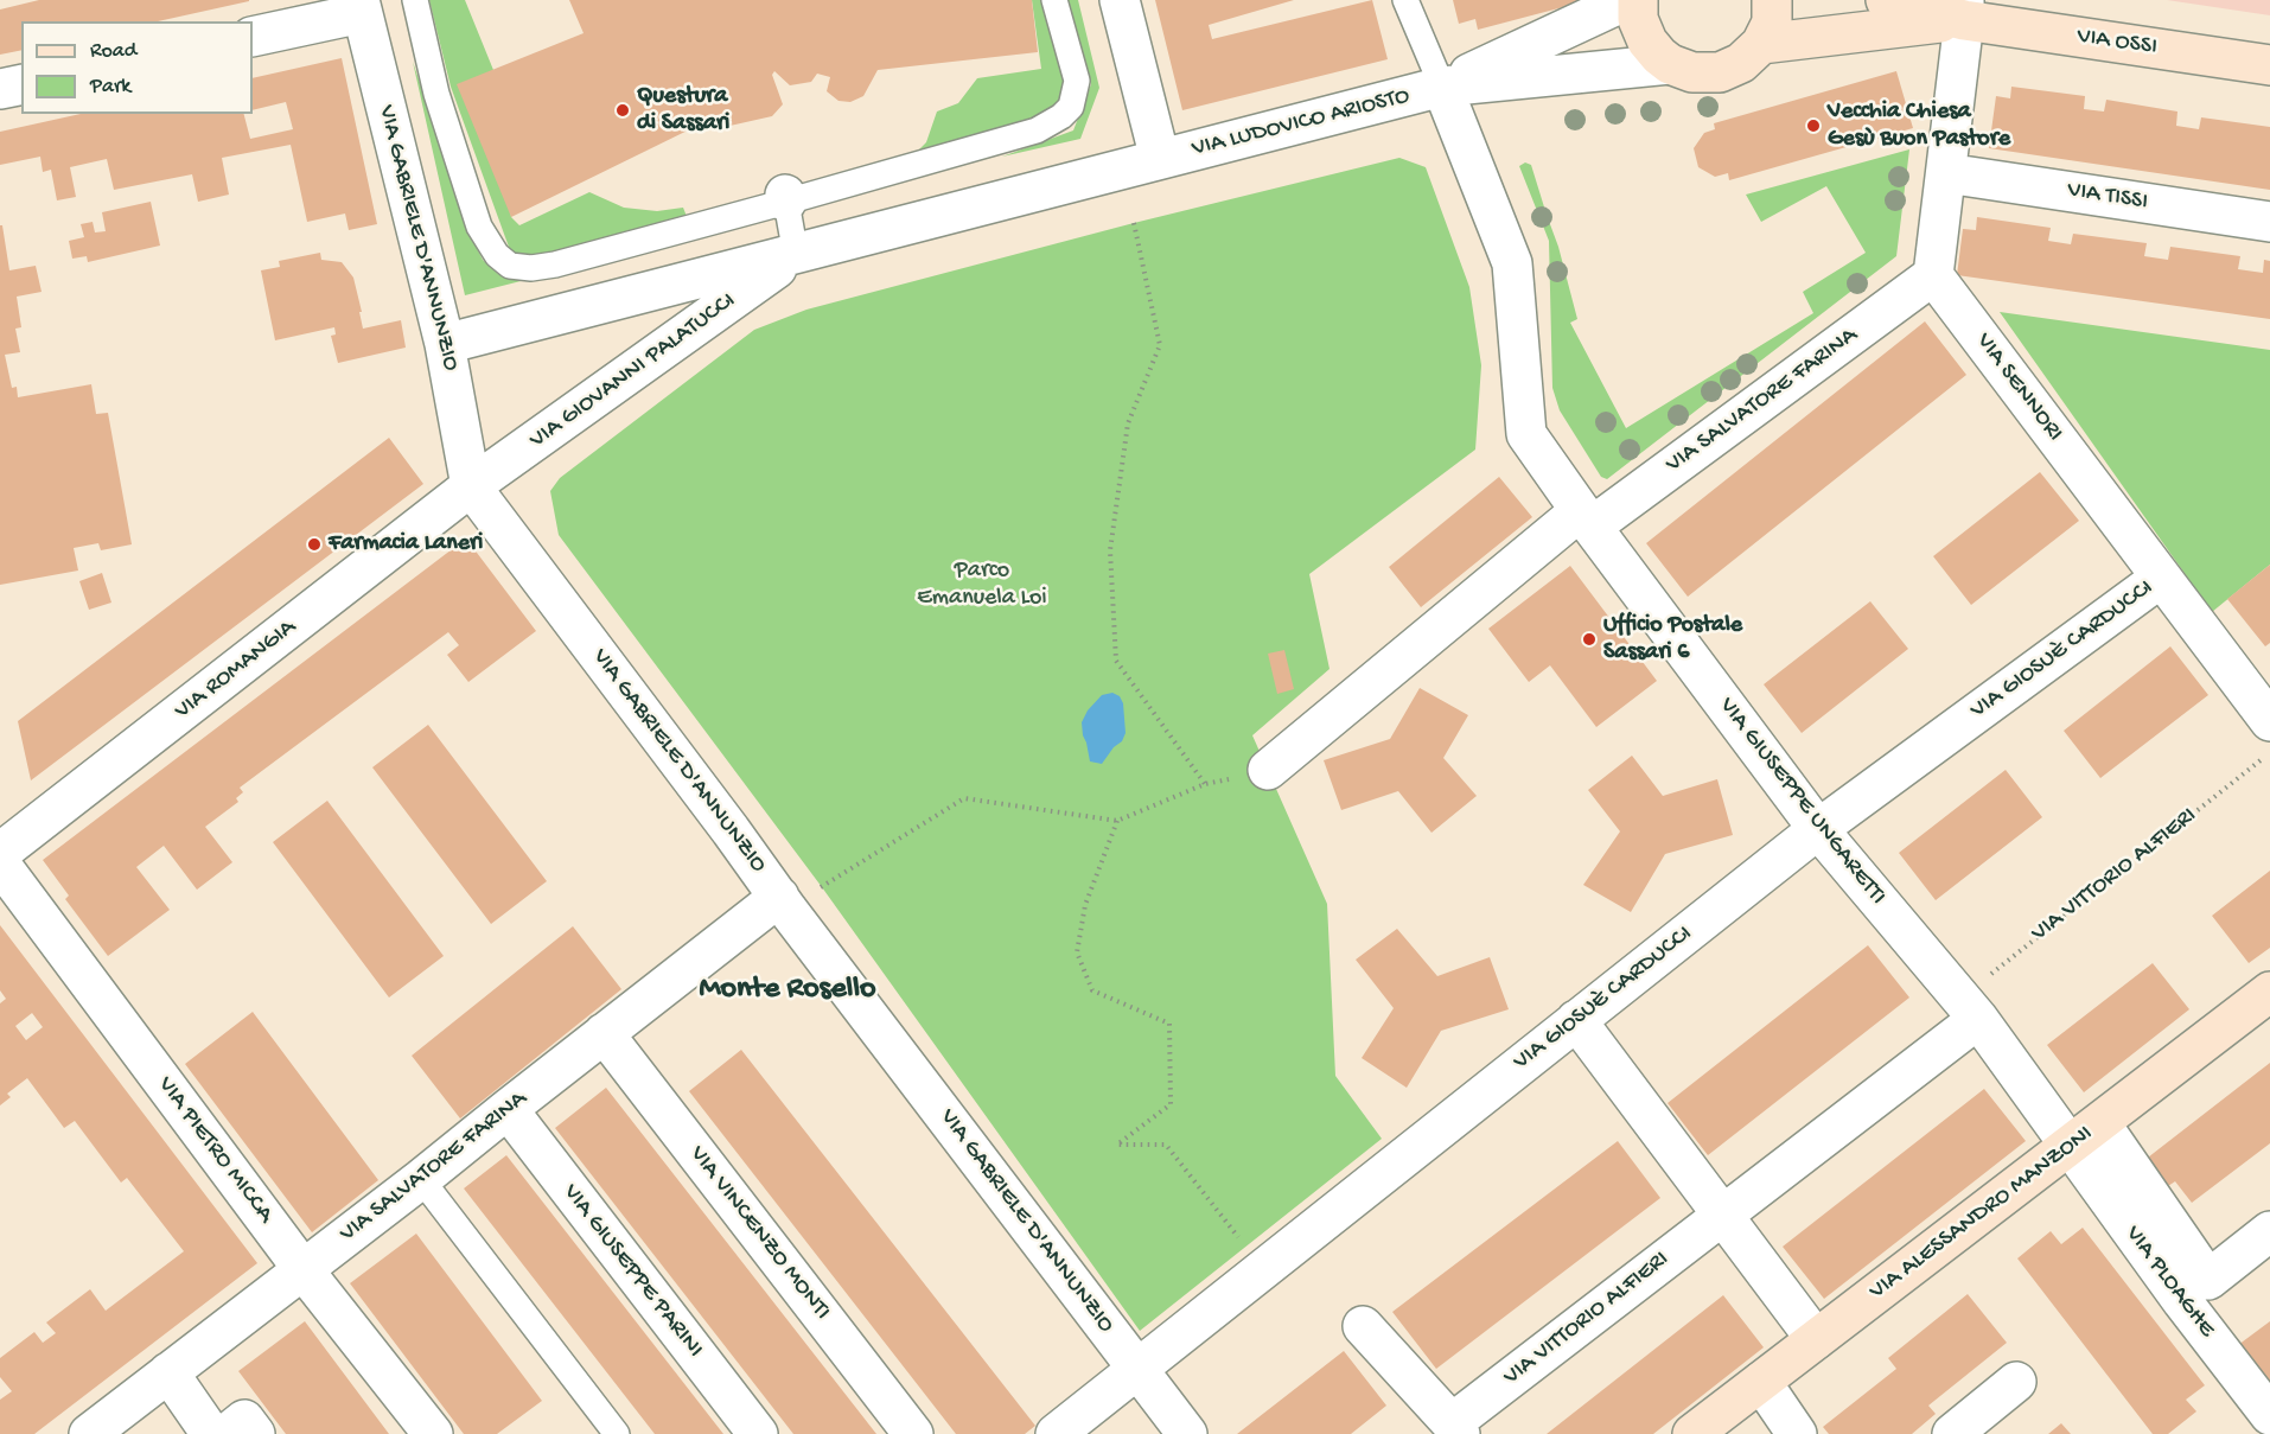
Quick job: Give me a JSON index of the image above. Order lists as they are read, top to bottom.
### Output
{
  "streets": {
    "main road": ["VIA OSSI", "VIA ALESSANDRO MANZONI"],
    "street": [
      "VIA LUDOVICO ARIOSTO",
      "VIA TISSI",
      "VIA GABRIELE D'ANNUNZIO",
      "VIA GIOVANNI PALATUCCI",
      "VIA SENNORI",
      "VIA SALVATORE FARINA",
      "VIA GIOSUÈ CARDUCCI",
      "VIA ROMANGIA",
      "VIA GIUSEPPE UNGARETTI",
      "VIA VITTORIO ALFIERI",
      "VIA PIETRO MICCA",
      "VIA VINCENZO MONTI",
      "VIA GIUSEPPE PARINI",
      "VIA PLOAGHE"
    ]
  },
  "crossings": [
    ["VIA LUDOVICO ARIOSTO", "VIA GIOVANNI PALATUCCI"],
    ["VIA LUDOVICO ARIOSTO", "VIA GIUSEPPE UNGARETTI"],
    ["VIA GABRIELE D'ANNUNZIO", "VIA GIOVANNI PALATUCCI"],
    ["VIA GABRIELE D'ANNUNZIO", "VIA SALVATORE FARINA"],
    ["VIA GABRIELE D'ANNUNZIO", "VIA GIOSUÈ CARDUCCI"],
    ["VIA GABRIELE D'ANNUNZIO", "VIA ROMANGIA"],
    ["VIA GIOVANNI PALATUCCI", "VIA ROMANGIA"],
    ["VIA SENNORI", "VIA SALVATORE FARINA"],
    ["VIA SENNORI", "VIA GIOSUÈ CARDUCCI"],
    ["VIA SALVATORE FARINA", "VIA GIUSEPPE UNGARETTI"],
    ["VIA SALVATORE FARINA", "VIA PIETRO MICCA"],
    ["VIA SALVATORE FARINA", "VIA VINCENZO MONTI"],
    ["VIA SALVATORE FARINA", "VIA GIUSEPPE PARINI"],
    ["VIA GIOSUÈ CARDUCCI", "VIA GIUSEPPE UNGARETTI"],
    ["VIA GIUSEPPE UNGARETTI", "VIA VITTORIO ALFIERI"],
    ["VIA GIUSEPPE UNGARETTI", "VIA ALESSANDRO MANZONI"],
    ["VIA GIUSEPPE UNGARETTI", "VIA PLOAGHE"],
    ["VIA ALESSANDRO MANZONI", "VIA PLOAGHE"]
  ],
  "districts": ["Monte Rosello"],
  "parks": ["Parco Emanuela Loi"],
  "places": [
    "Questura di Sassari",
    "Vecchia Chiesa Gesù Buon Pastore",
    "Farmacia Laneri",
    "Ufficio Postale Sassari 6"
  ],
  "legend": ["Road", "Park"]
}
